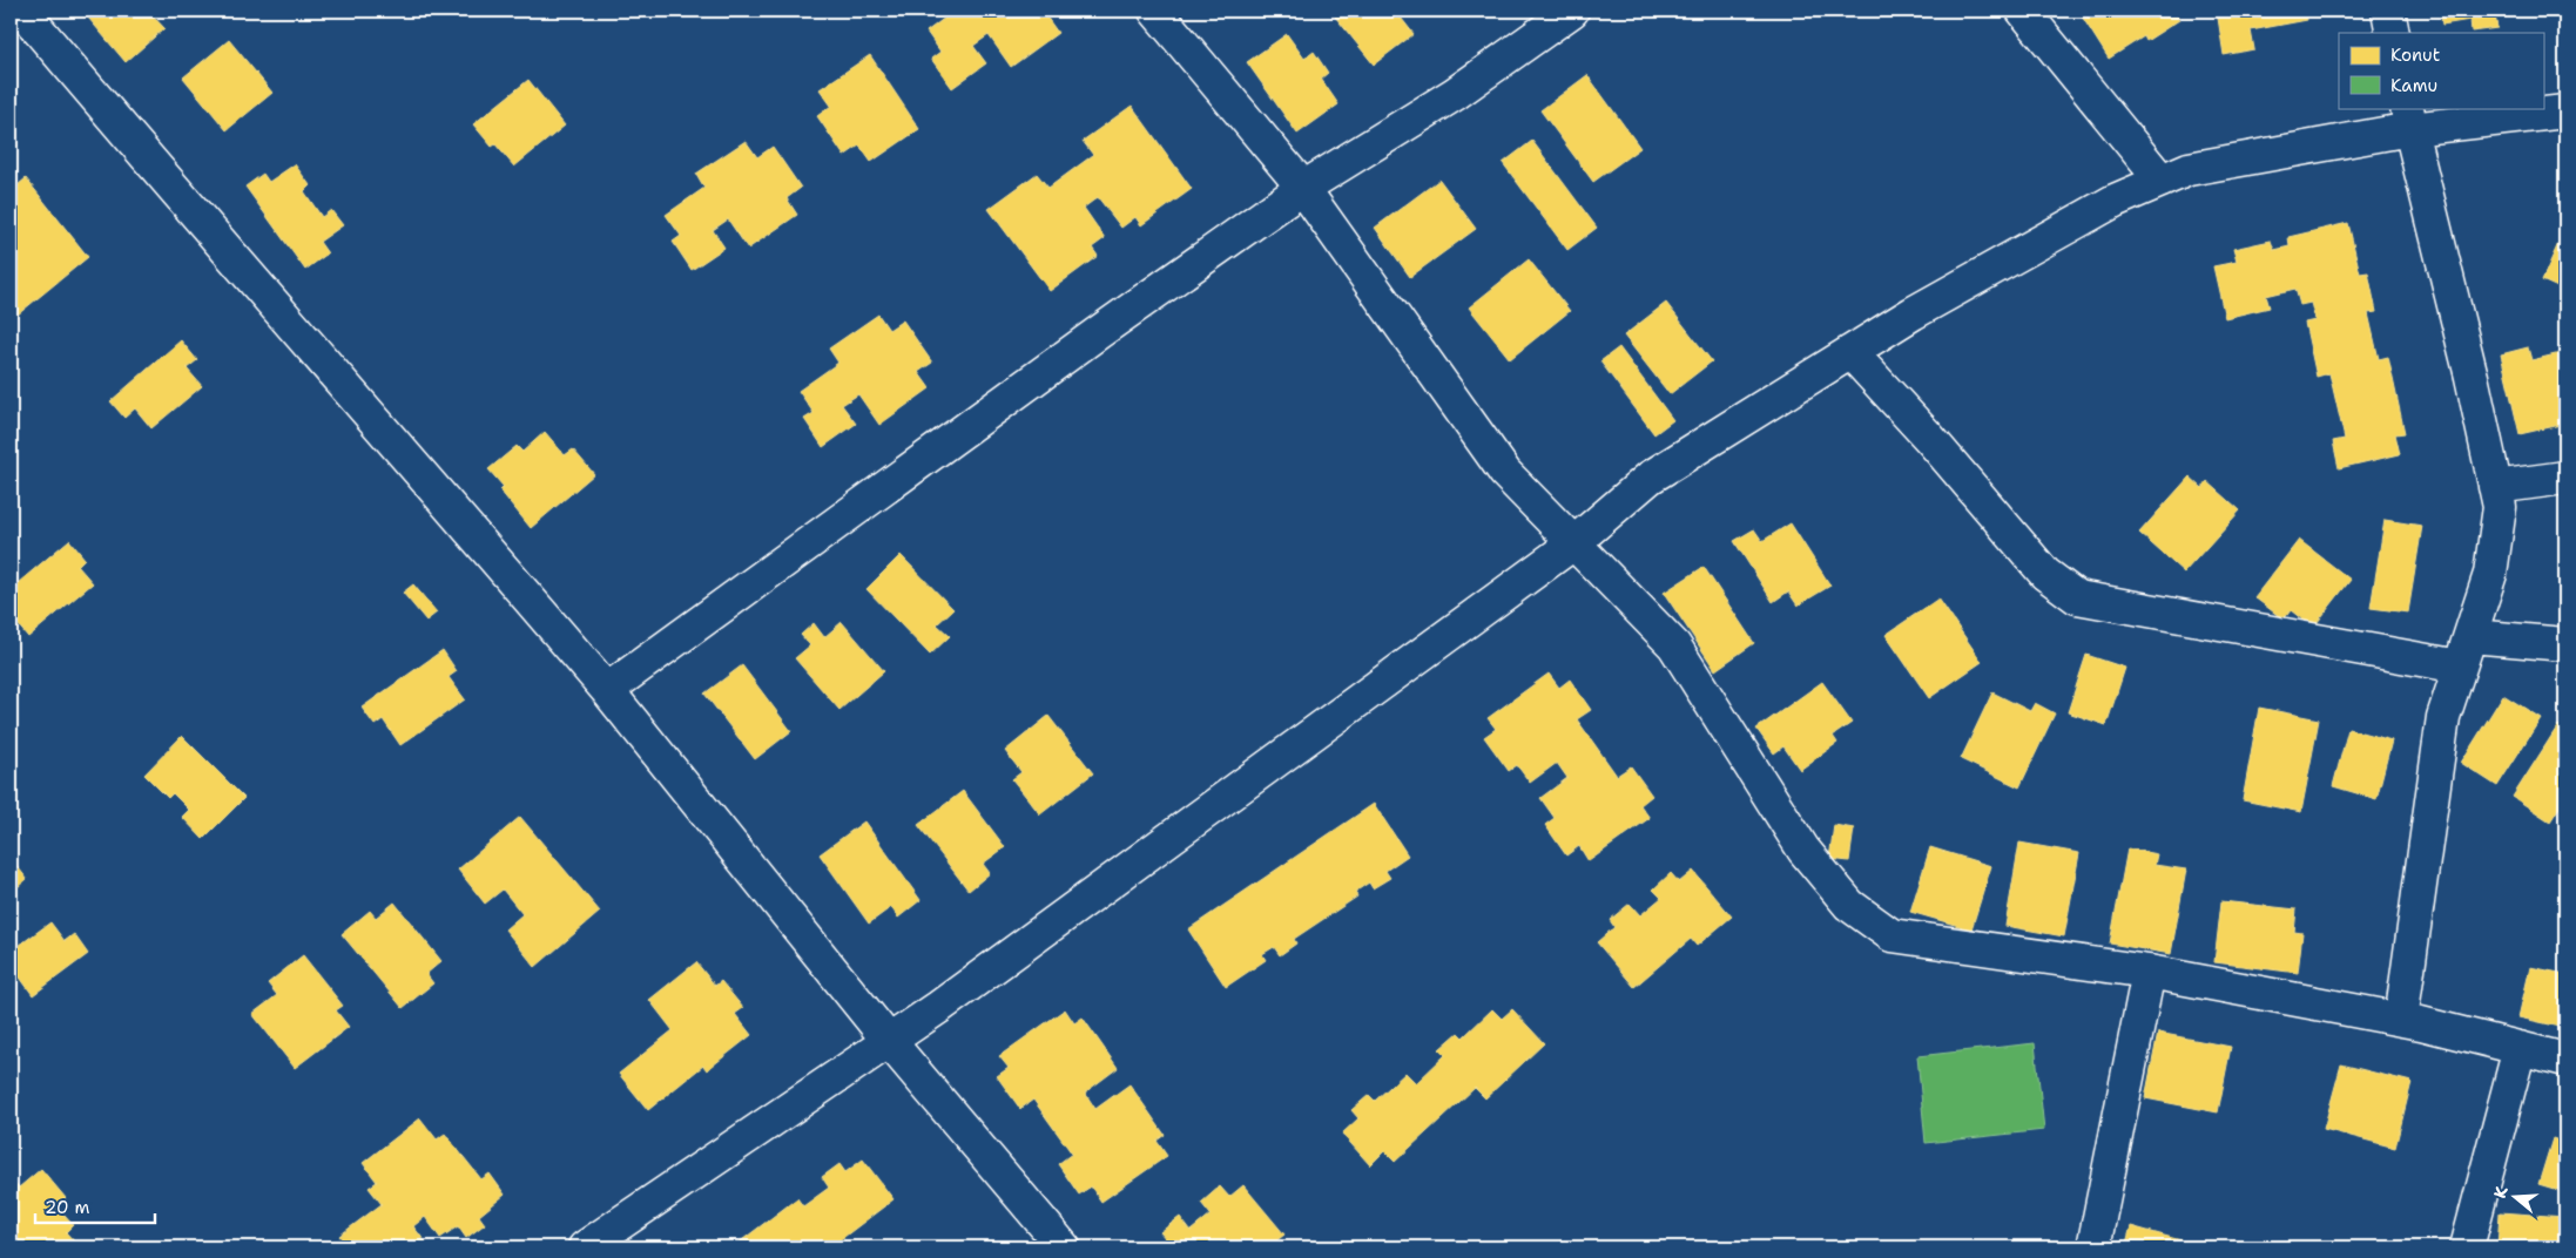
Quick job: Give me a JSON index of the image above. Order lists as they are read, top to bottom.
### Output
{
  "legend": ["Konut", "Kamu"],
  "scale_bar": "20 m",
  "north": "left"
}
